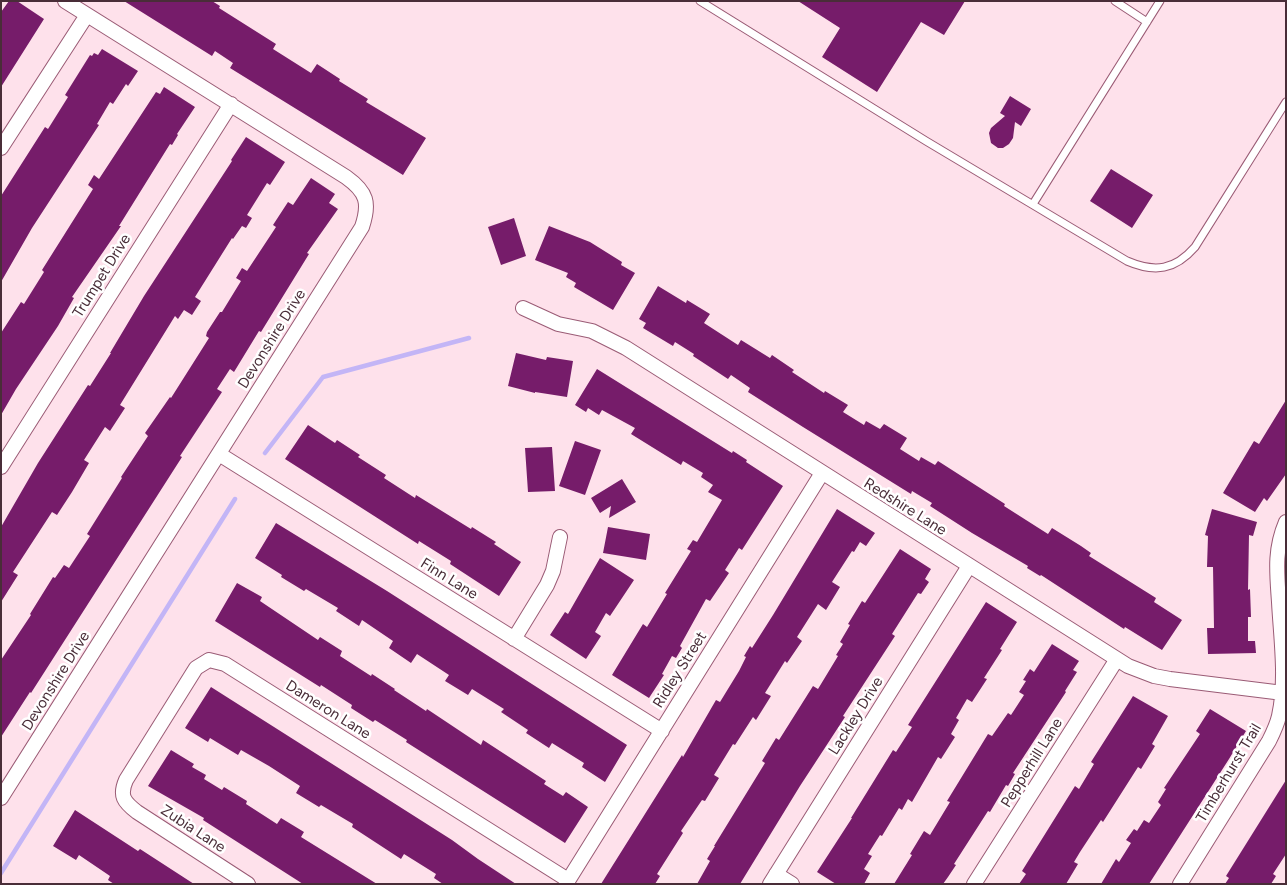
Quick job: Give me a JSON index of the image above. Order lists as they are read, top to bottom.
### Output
{
  "streets": {
    "street": [
      "Trumpet Drive",
      "Devonshire Drive",
      "Redshire Lane",
      "Finn Lane",
      "Ridley Street",
      "Dameron Lane",
      "Lackley Drive",
      "Pepperhill Lane",
      "Timberhurst Trail",
      "Zubia Lane"
    ]
  },
  "crossings": [
    ["Trumpet Drive", "Devonshire Drive"],
    ["Devonshire Drive", "Finn Lane"],
    ["Redshire Lane", "Ridley Street"],
    ["Redshire Lane", "Lackley Drive"],
    ["Redshire Lane", "Pepperhill Lane"],
    ["Redshire Lane", "Timberhurst Trail"],
    ["Finn Lane", "Ridley Street"],
    ["Ridley Street", "Dameron Lane"],
    ["Dameron Lane", "Zubia Lane"]
  ]
}
